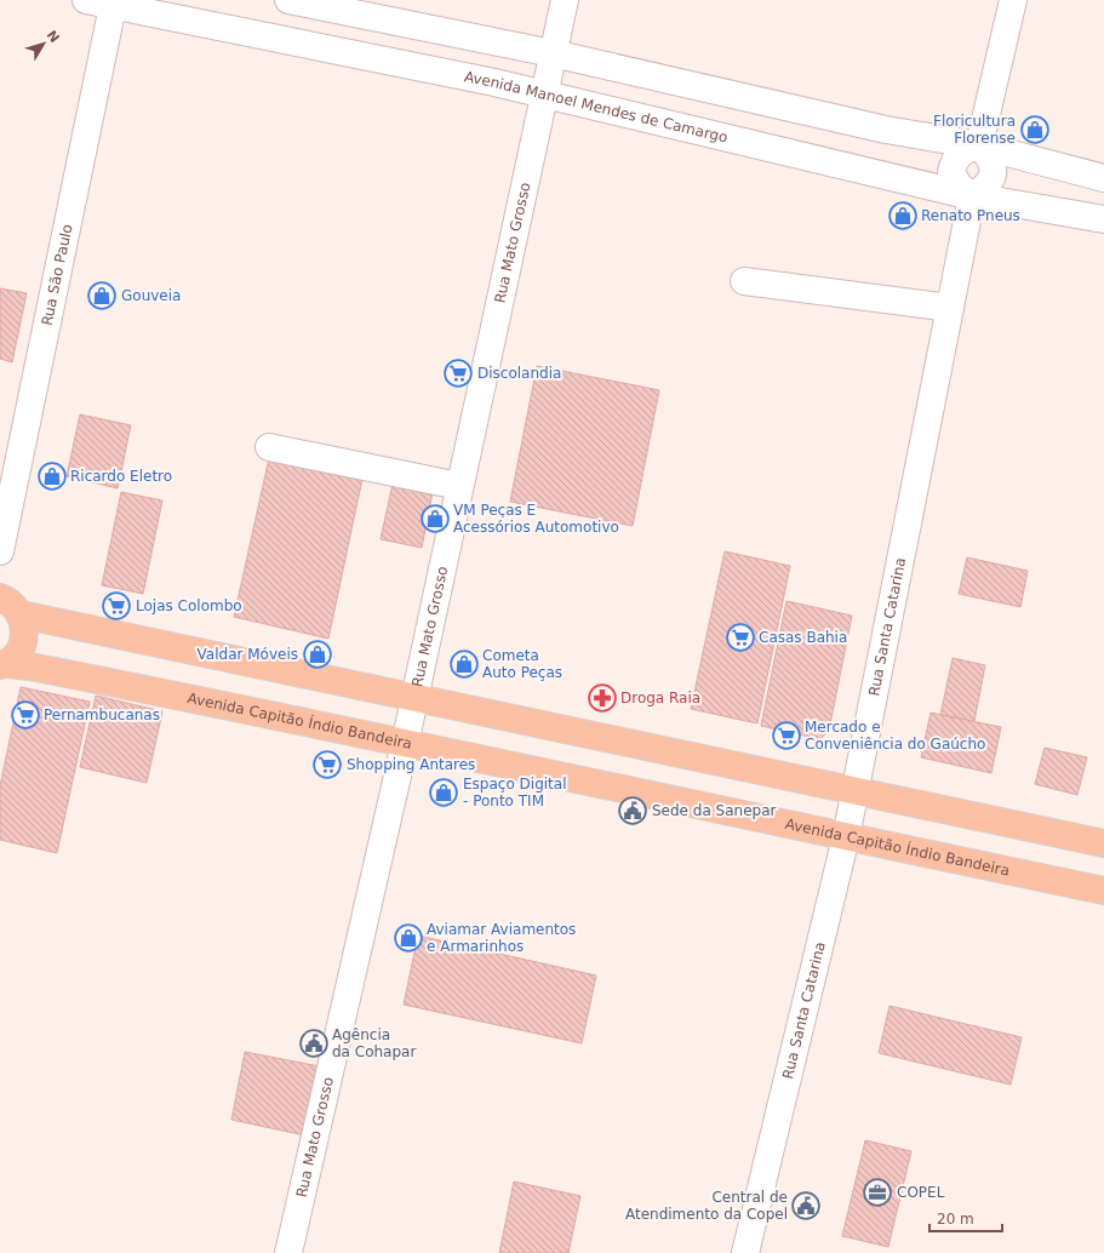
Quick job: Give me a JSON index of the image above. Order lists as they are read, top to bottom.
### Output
{
  "streets": {
    "main road": ["Avenida Capitão Índio Bandeira"],
    "street": [
      "Avenida Manoel Mendes de Camargo",
      "Rua Mato Grosso",
      "Rua São Paulo",
      "Rua Santa Catarina"
    ]
  },
  "crossings": [
    ["Avenida Manoel Mendes de Camargo", "Rua Mato Grosso"],
    ["Avenida Manoel Mendes de Camargo", "Rua São Paulo"],
    ["Avenida Manoel Mendes de Camargo", "Rua Santa Catarina"],
    ["Rua Mato Grosso", "Avenida Capitão Índio Bandeira"],
    ["Rua Santa Catarina", "Avenida Capitão Índio Bandeira"]
  ],
  "places": {
    "shop": [
      "Floricultura Florense",
      "Renato Pneus",
      "Gouveia",
      "Ricardo Eletro",
      "VM Peças E Acessórios Automotivo",
      "Valdar Móveis",
      "Cometa Auto Peças",
      "Espaço Digital - Ponto TIM",
      "Aviamar Aviamentos e Armarinhos"
    ],
    "supermarket": [
      "Discolandia",
      "Lojas Colombo",
      "Casas Bahia",
      "Pernambucanas",
      "Mercado e Conveniência do Gaúcho",
      "Shopping Antares"
    ],
    "pharmacy": ["Droga Raia"],
    "public building": ["Sede da Sanepar", "Agência da Cohapar", "Central de Atendimento da Copel"],
    "office": ["COPEL"]
  },
  "scale_bar": "20 m",
  "north": "top right"
}
